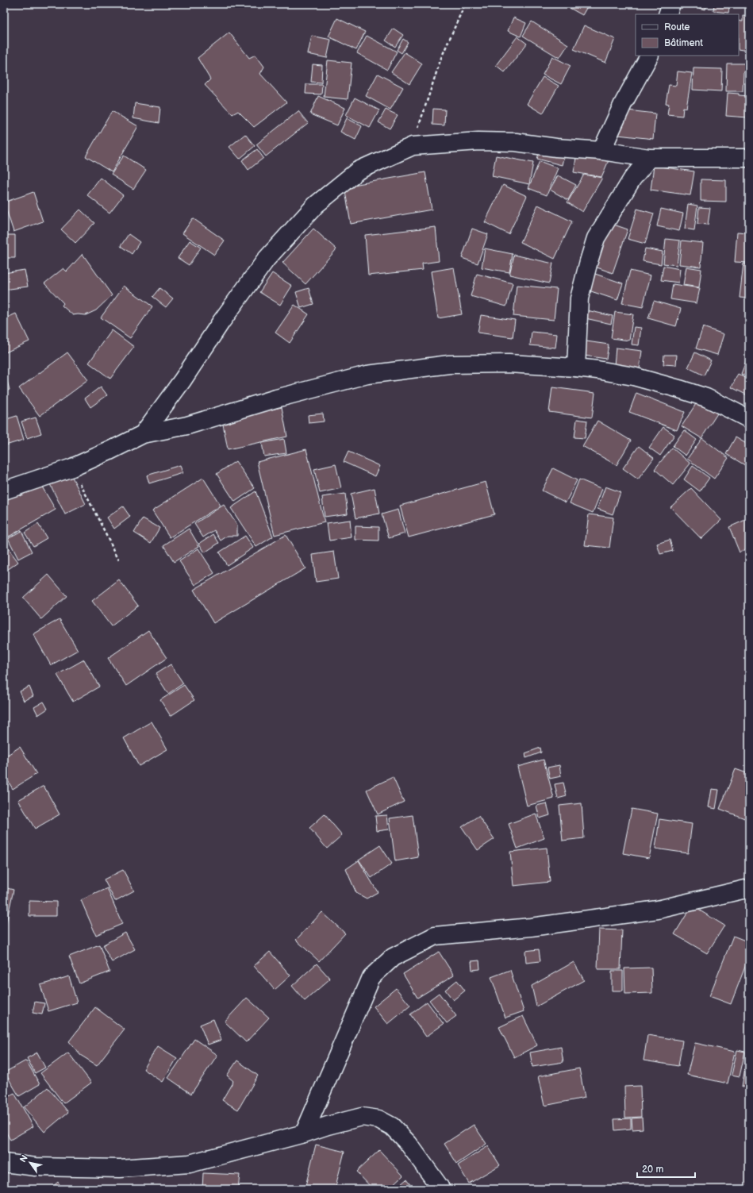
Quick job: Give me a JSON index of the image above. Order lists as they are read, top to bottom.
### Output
{
  "legend": ["Route", "Bâtiment"],
  "scale_bar": "20 m",
  "north": "top left"
}
